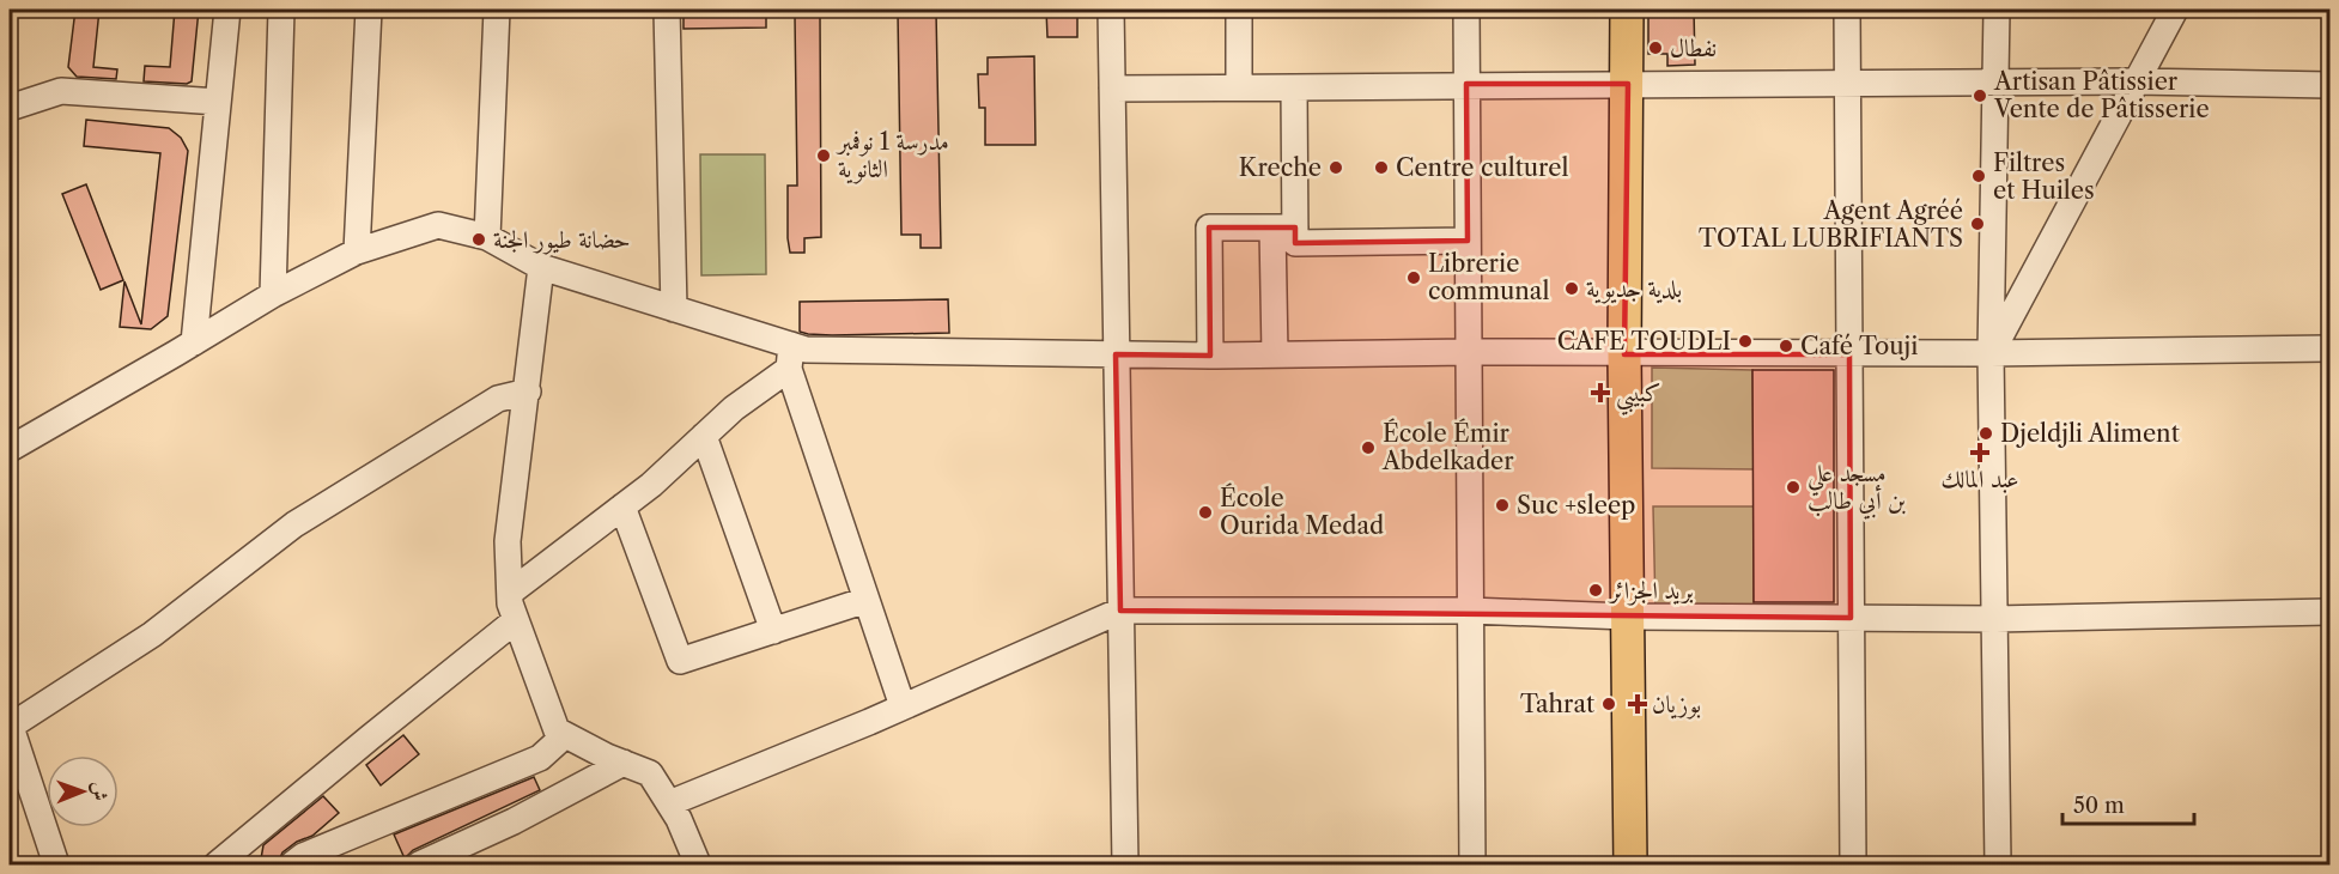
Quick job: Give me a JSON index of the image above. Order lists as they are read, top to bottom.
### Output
{
  "places": {
    "other": [
      "نفطال",
      "Artisan Pâtissier Vente de Pâtisserie",
      "مدرسة 1 نوفمبر الثانوية",
      "Kreche",
      "Centre culturel",
      "Filtres et Huiles",
      "Agent Agréé TOTAL LUBRIFIANTS",
      "حضانة طيور الجنة",
      "Librerie communal",
      "بلدية جديوية",
      "CAFE TOUDLI",
      "Café Touji",
      "Djeldjli Aliment",
      "École Émir Abdelkader",
      "مسجد علي بن أبي طالب",
      "Suc +sleep",
      "École Ourida Medad",
      "بريد الجزائر",
      "Tahrat"
    ],
    "health": ["كبيبي", "عبد المالك", "بوزيان"]
  },
  "scale_bar": "50 m",
  "north": "right"
}
